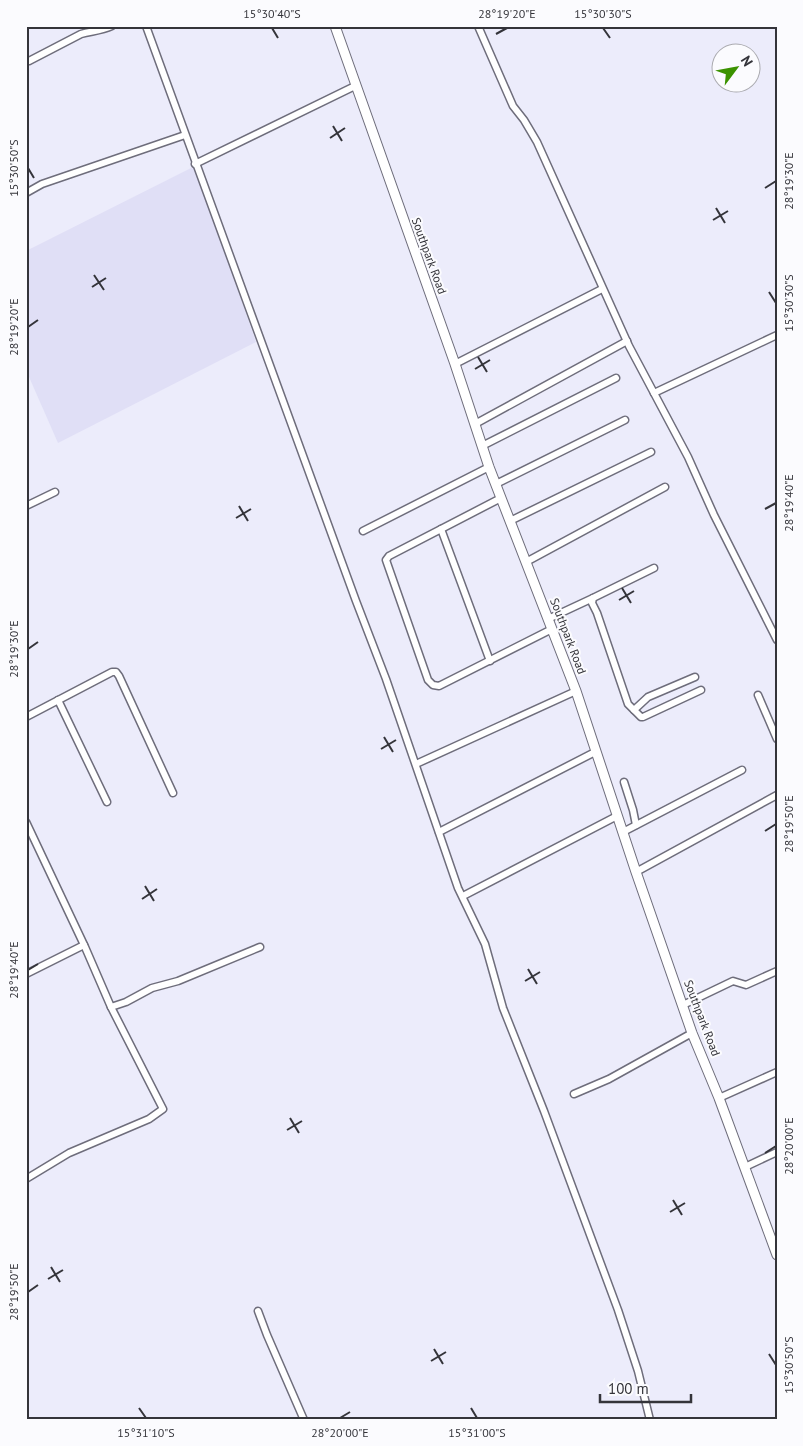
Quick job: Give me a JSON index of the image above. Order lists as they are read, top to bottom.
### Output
{
  "streets": {
    "street": ["Southpark Road"]
  },
  "scale_bar": "100 m",
  "north": "top right",
  "coordinates": [
    "15°30'40\"S",
    "28°19'20\"E",
    "15°30'30\"S",
    "15°30'50\"S",
    "28°19'30\"E",
    "28°19'40\"E",
    "28°19'50\"E",
    "28°20'00\"E",
    "15°31'10\"S",
    "15°31'00\"S"
  ]
}
